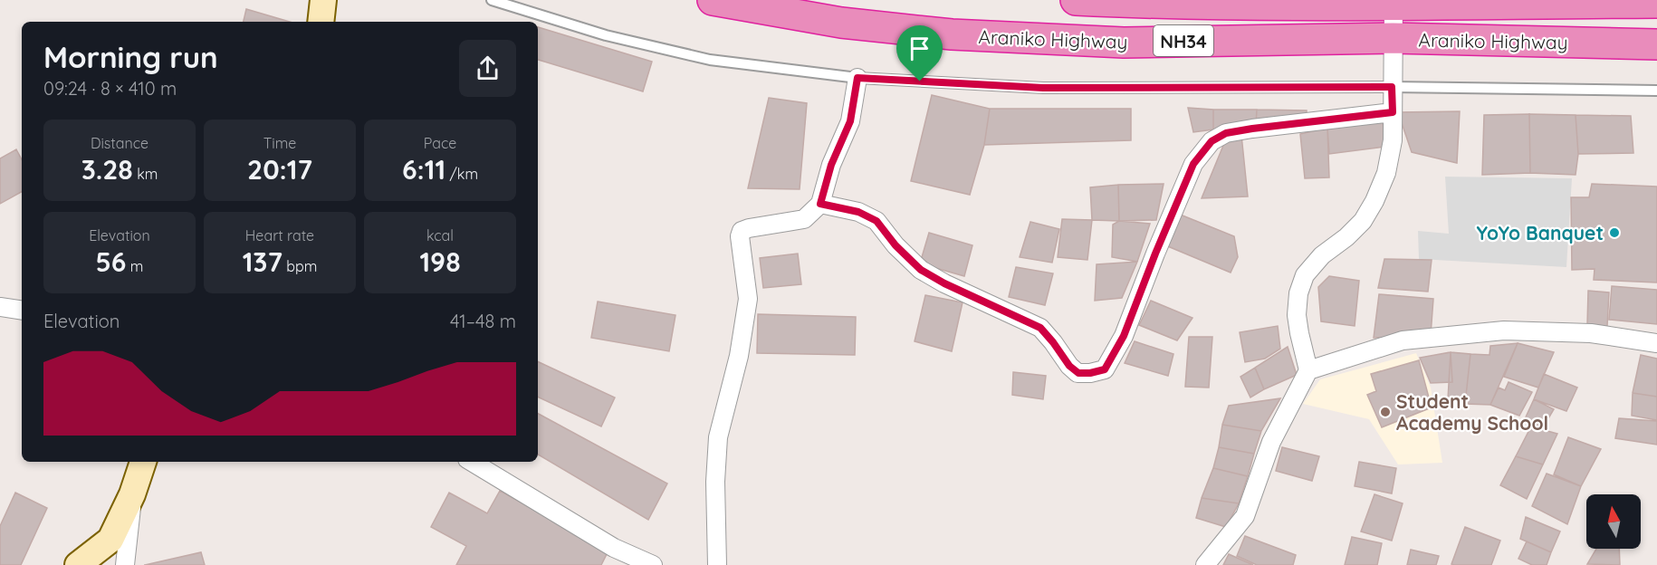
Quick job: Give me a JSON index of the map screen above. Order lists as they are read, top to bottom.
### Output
{
  "streets": {
    "highway": ["Araniko Highway", "NH34"]
  },
  "places": ["YoYo Banquet", "Student Academy School"],
  "north": "top",
  "page": {
    "heading": ["Morning run", "09:24 · 8 × 410 m"],
    "stats": [
      ["Distance", "3.28 km"],
      ["Time", "20:17"],
      ["Pace", "6:11 /km"],
      ["Elevation", "56 m"],
      ["Heart rate", "137 bpm"],
      ["kcal", "198"]
    ],
    "chart": ["Elevation", "41–48 m"]
  }
}
